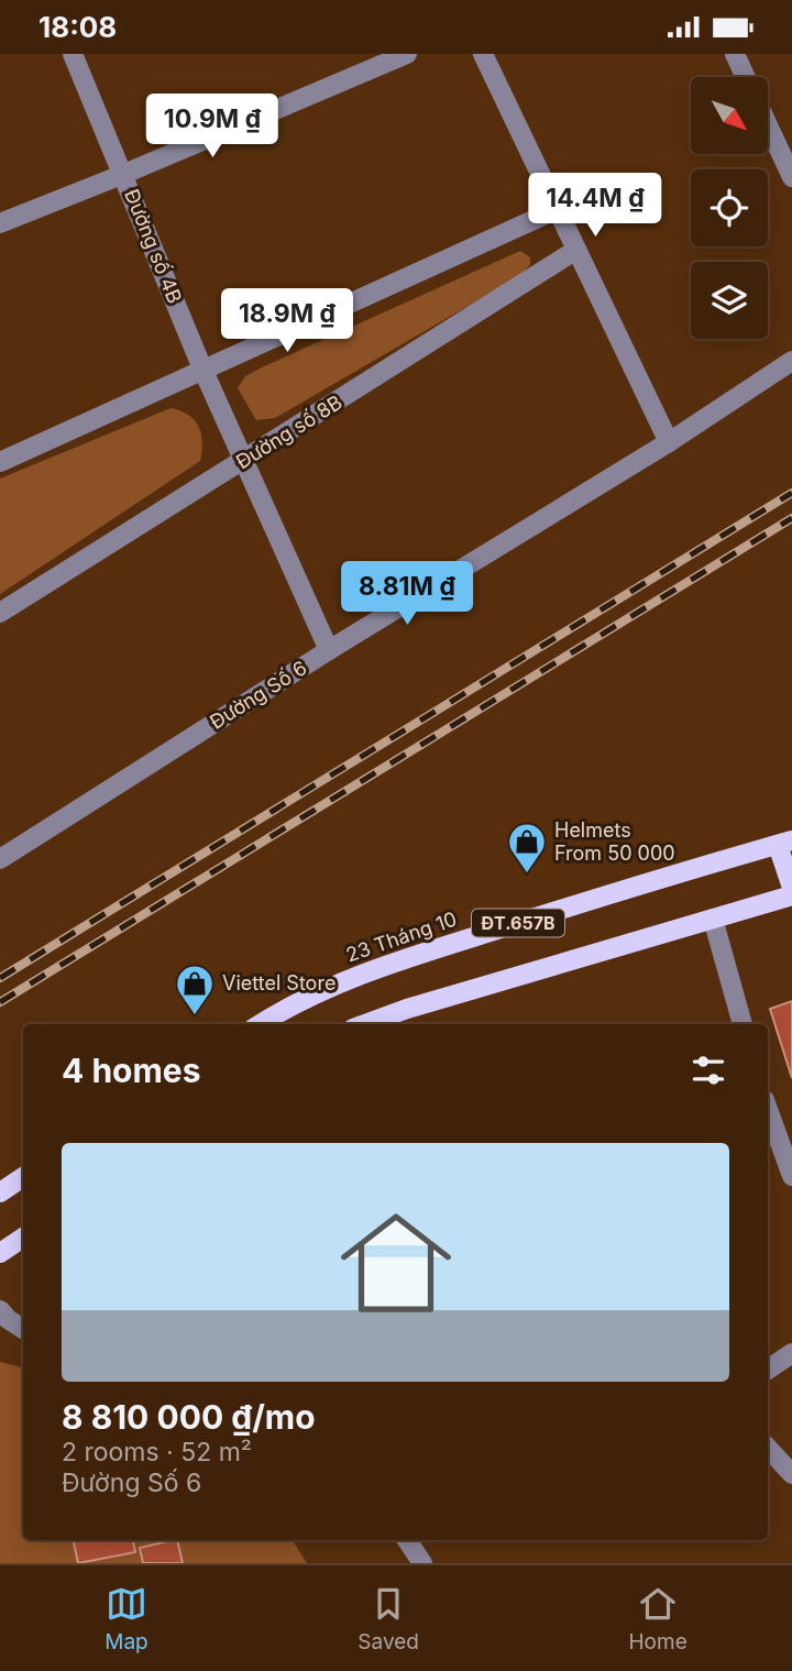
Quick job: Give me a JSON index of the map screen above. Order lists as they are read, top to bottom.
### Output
{
  "streets": {
    "main road": ["ĐT.657B", "23 Tháng 10"],
    "street": ["Đường số 4B", "Đường số 8B", "Đường Số 6"]
  },
  "crossings": [
    ["Đường số 4B", "Đường số 8B"],
    ["Đường số 4B", "Đường Số 6"]
  ],
  "places": {
    "shop": ["Helmets From 50 000", "Viettel Store"]
  },
  "north": "bottom right",
  "page": {
    "status": "18:08",
    "price": [
      "10.9M ₫",
      "14.4M ₫",
      "18.9M ₫",
      "8.81M ₫"
    ],
    "heading": "4 homes",
    "list": [
      {
        "name": "8 810 000 ₫/mo",
        "note": "2 rooms · 52 m² · Đường Số 6"
      }
    ],
    "tabs": ["Map", "Saved", "Home"]
  }
}
